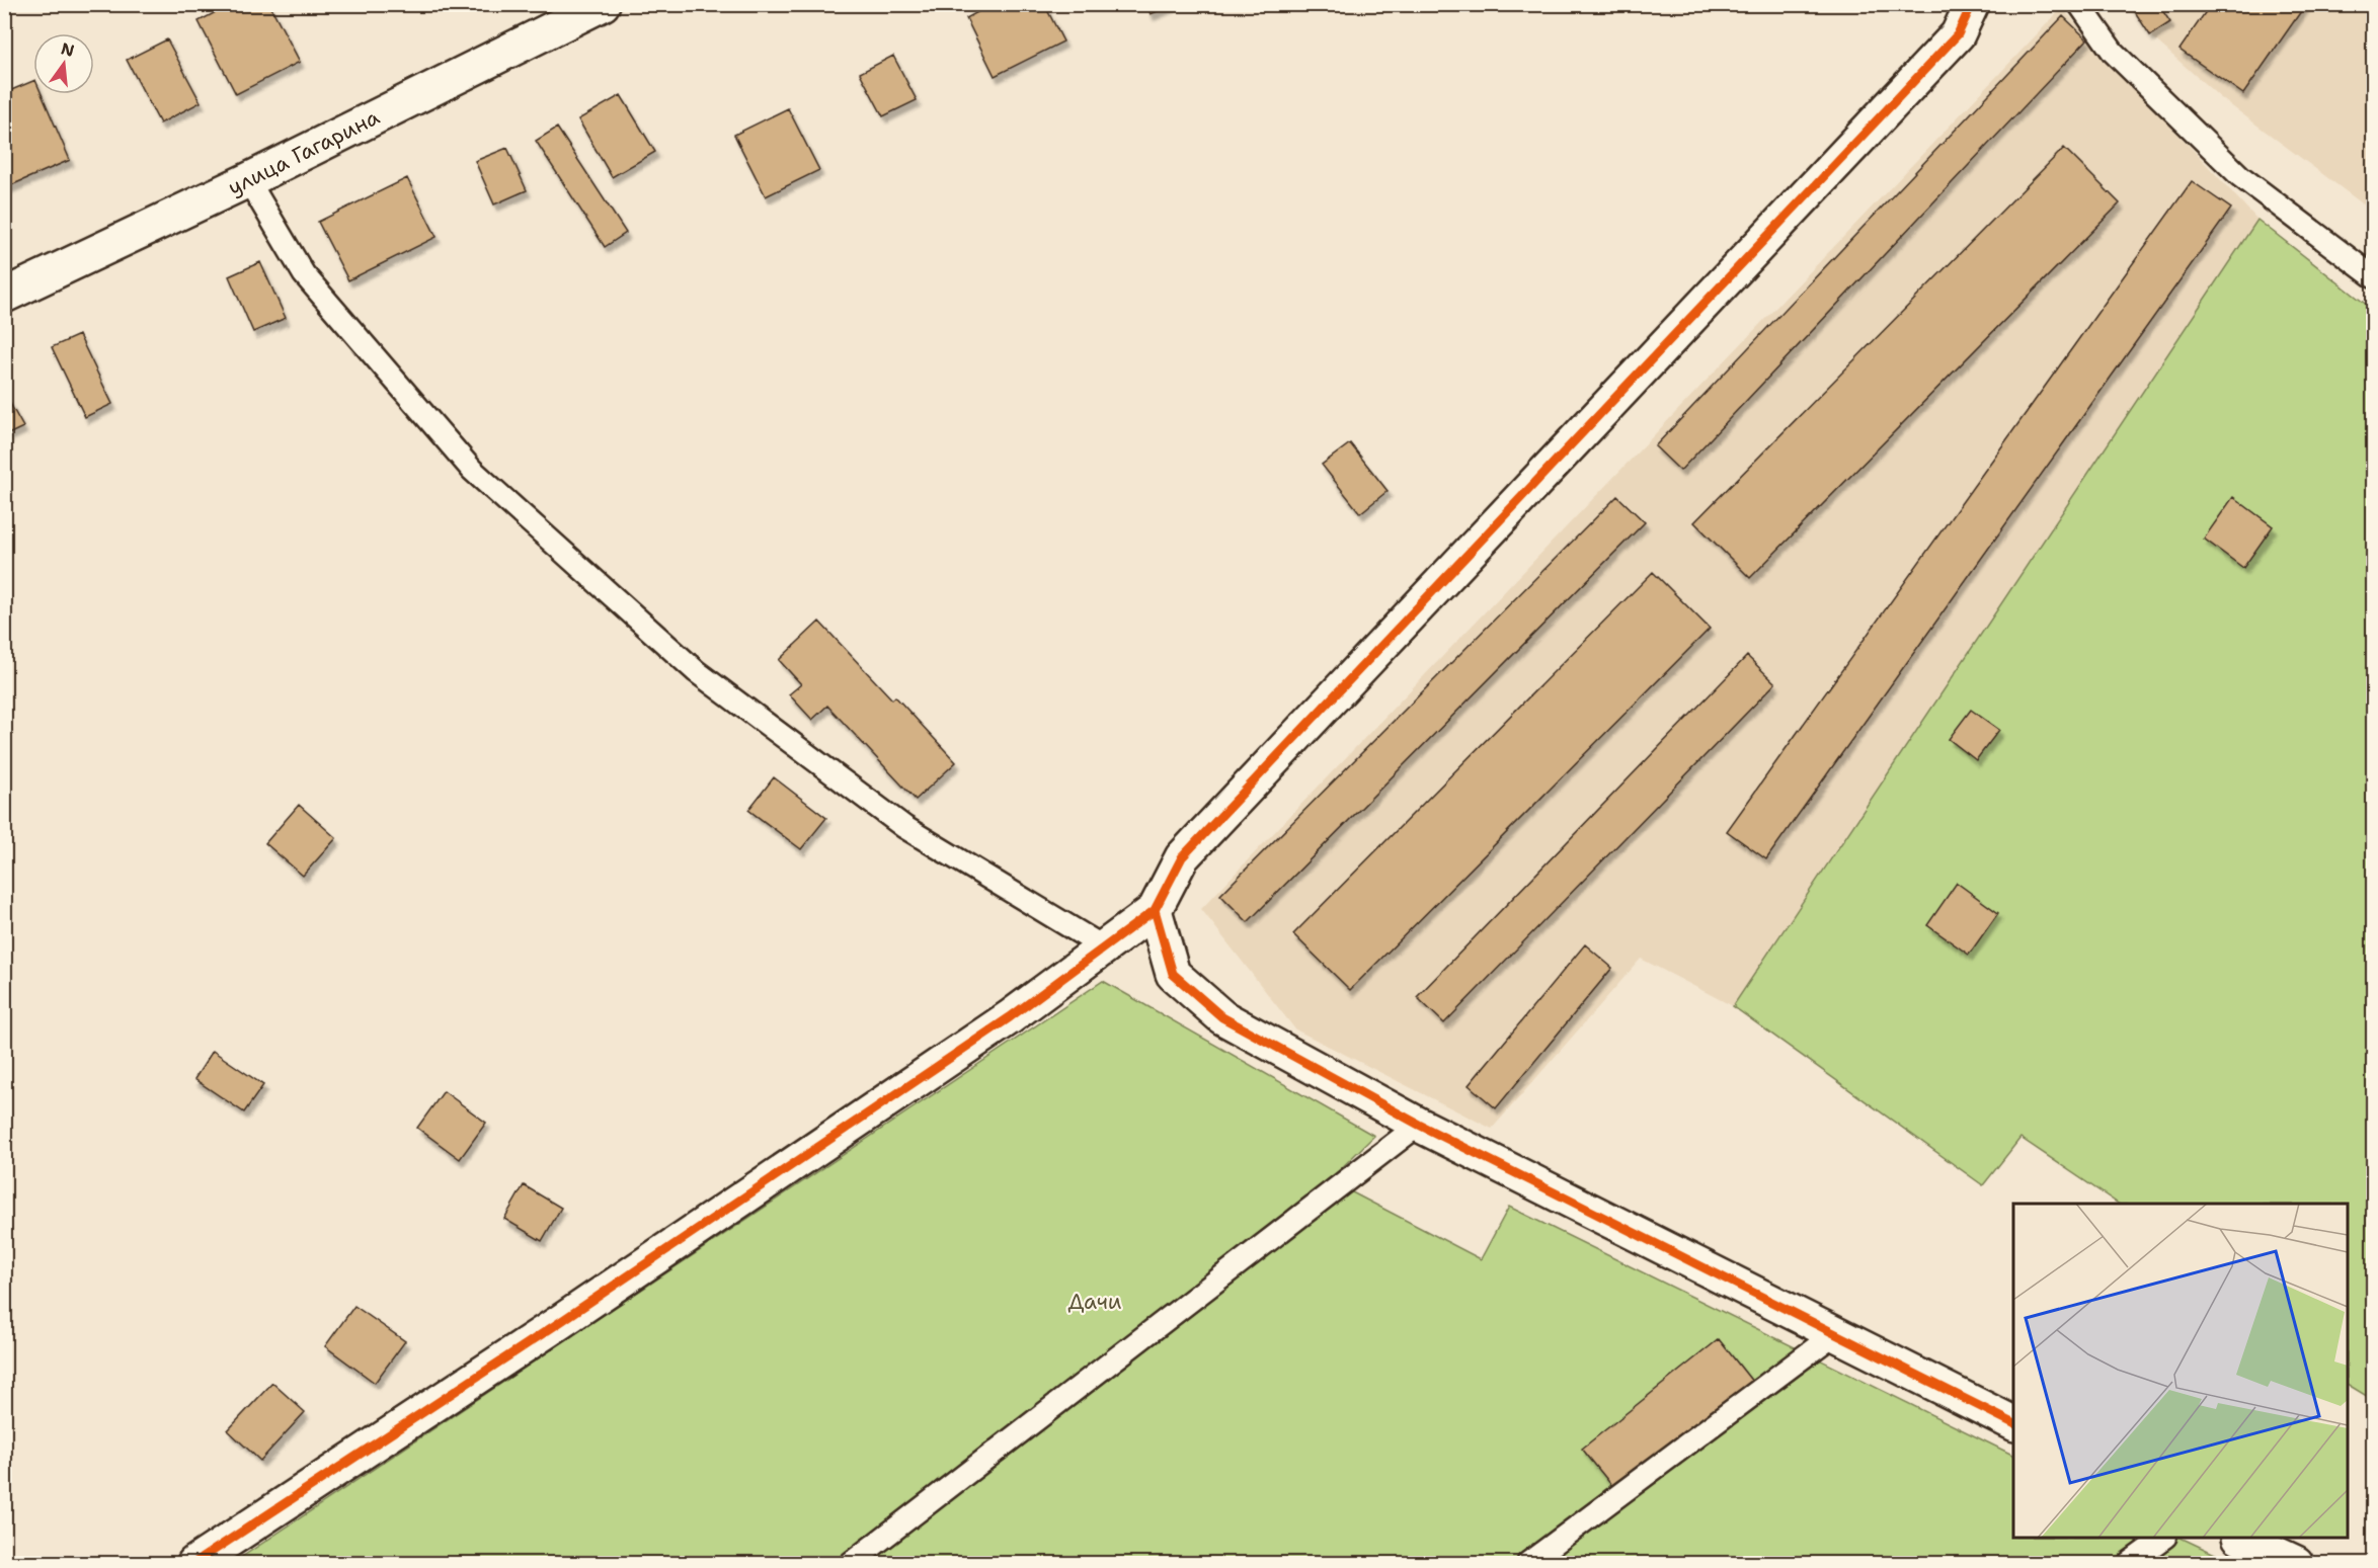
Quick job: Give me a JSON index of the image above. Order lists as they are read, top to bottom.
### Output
{
  "streets": {
    "street": ["улица Гагарина"]
  },
  "parks": ["Дачи"],
  "north": "top"
}
